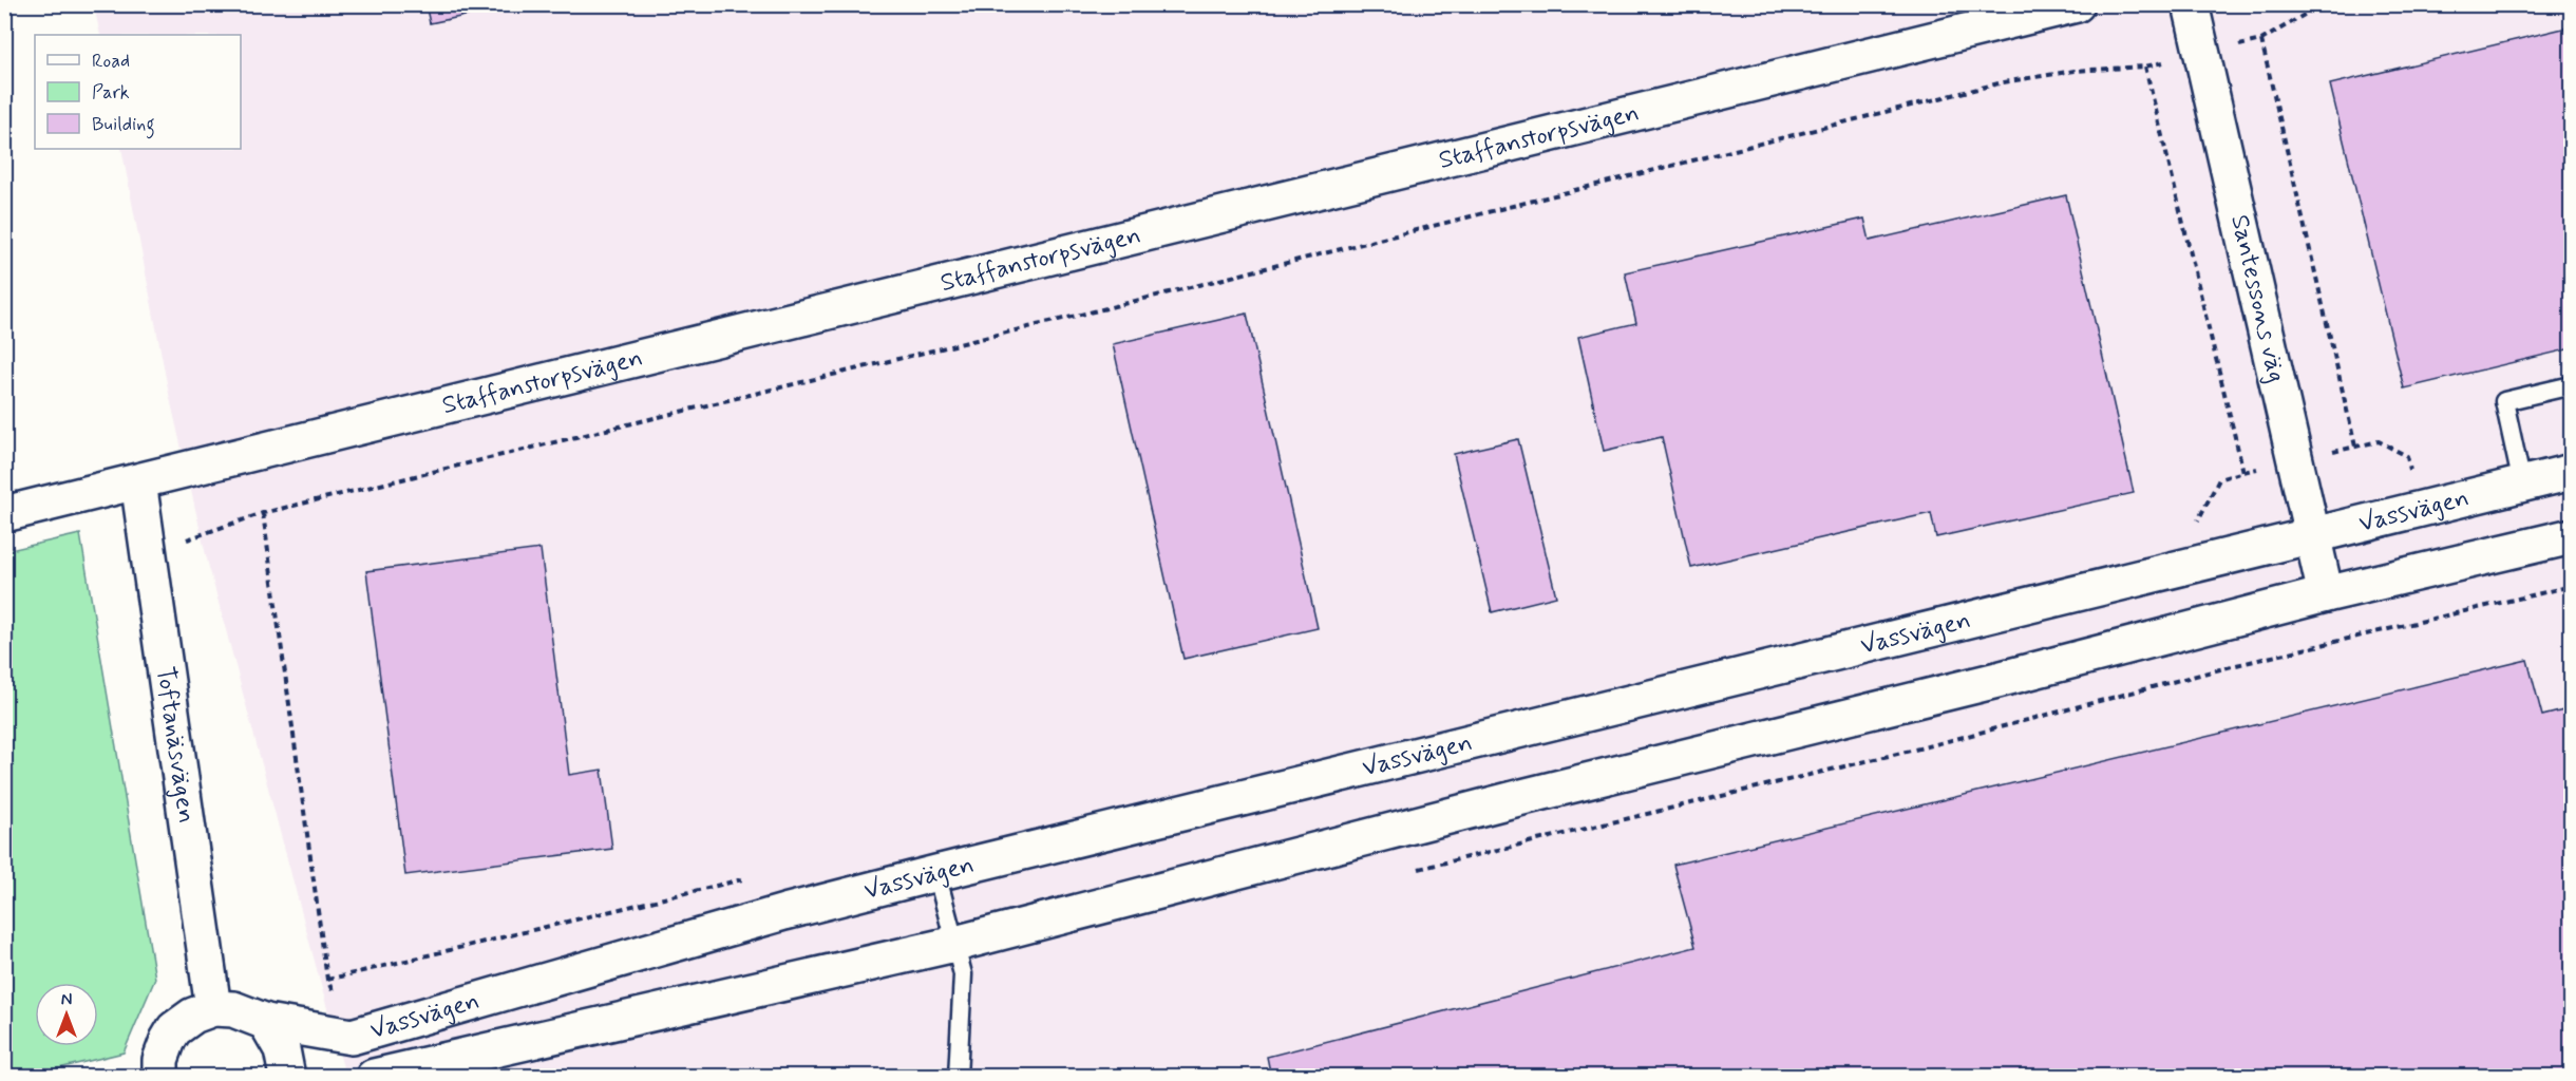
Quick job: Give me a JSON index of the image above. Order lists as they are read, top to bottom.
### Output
{
  "streets": {
    "street": [
      "Staffanstorpsvägen",
      "Santessons väg",
      "Vassvägen",
      "Toftanäsvägen"
    ]
  },
  "crossings": [
    ["Staffanstorpsvägen", "Toftanäsvägen"],
    ["Santessons väg", "Vassvägen"],
    ["Vassvägen", "Toftanäsvägen"]
  ],
  "legend": ["Road", "Park", "Building"],
  "north": "top"
}
